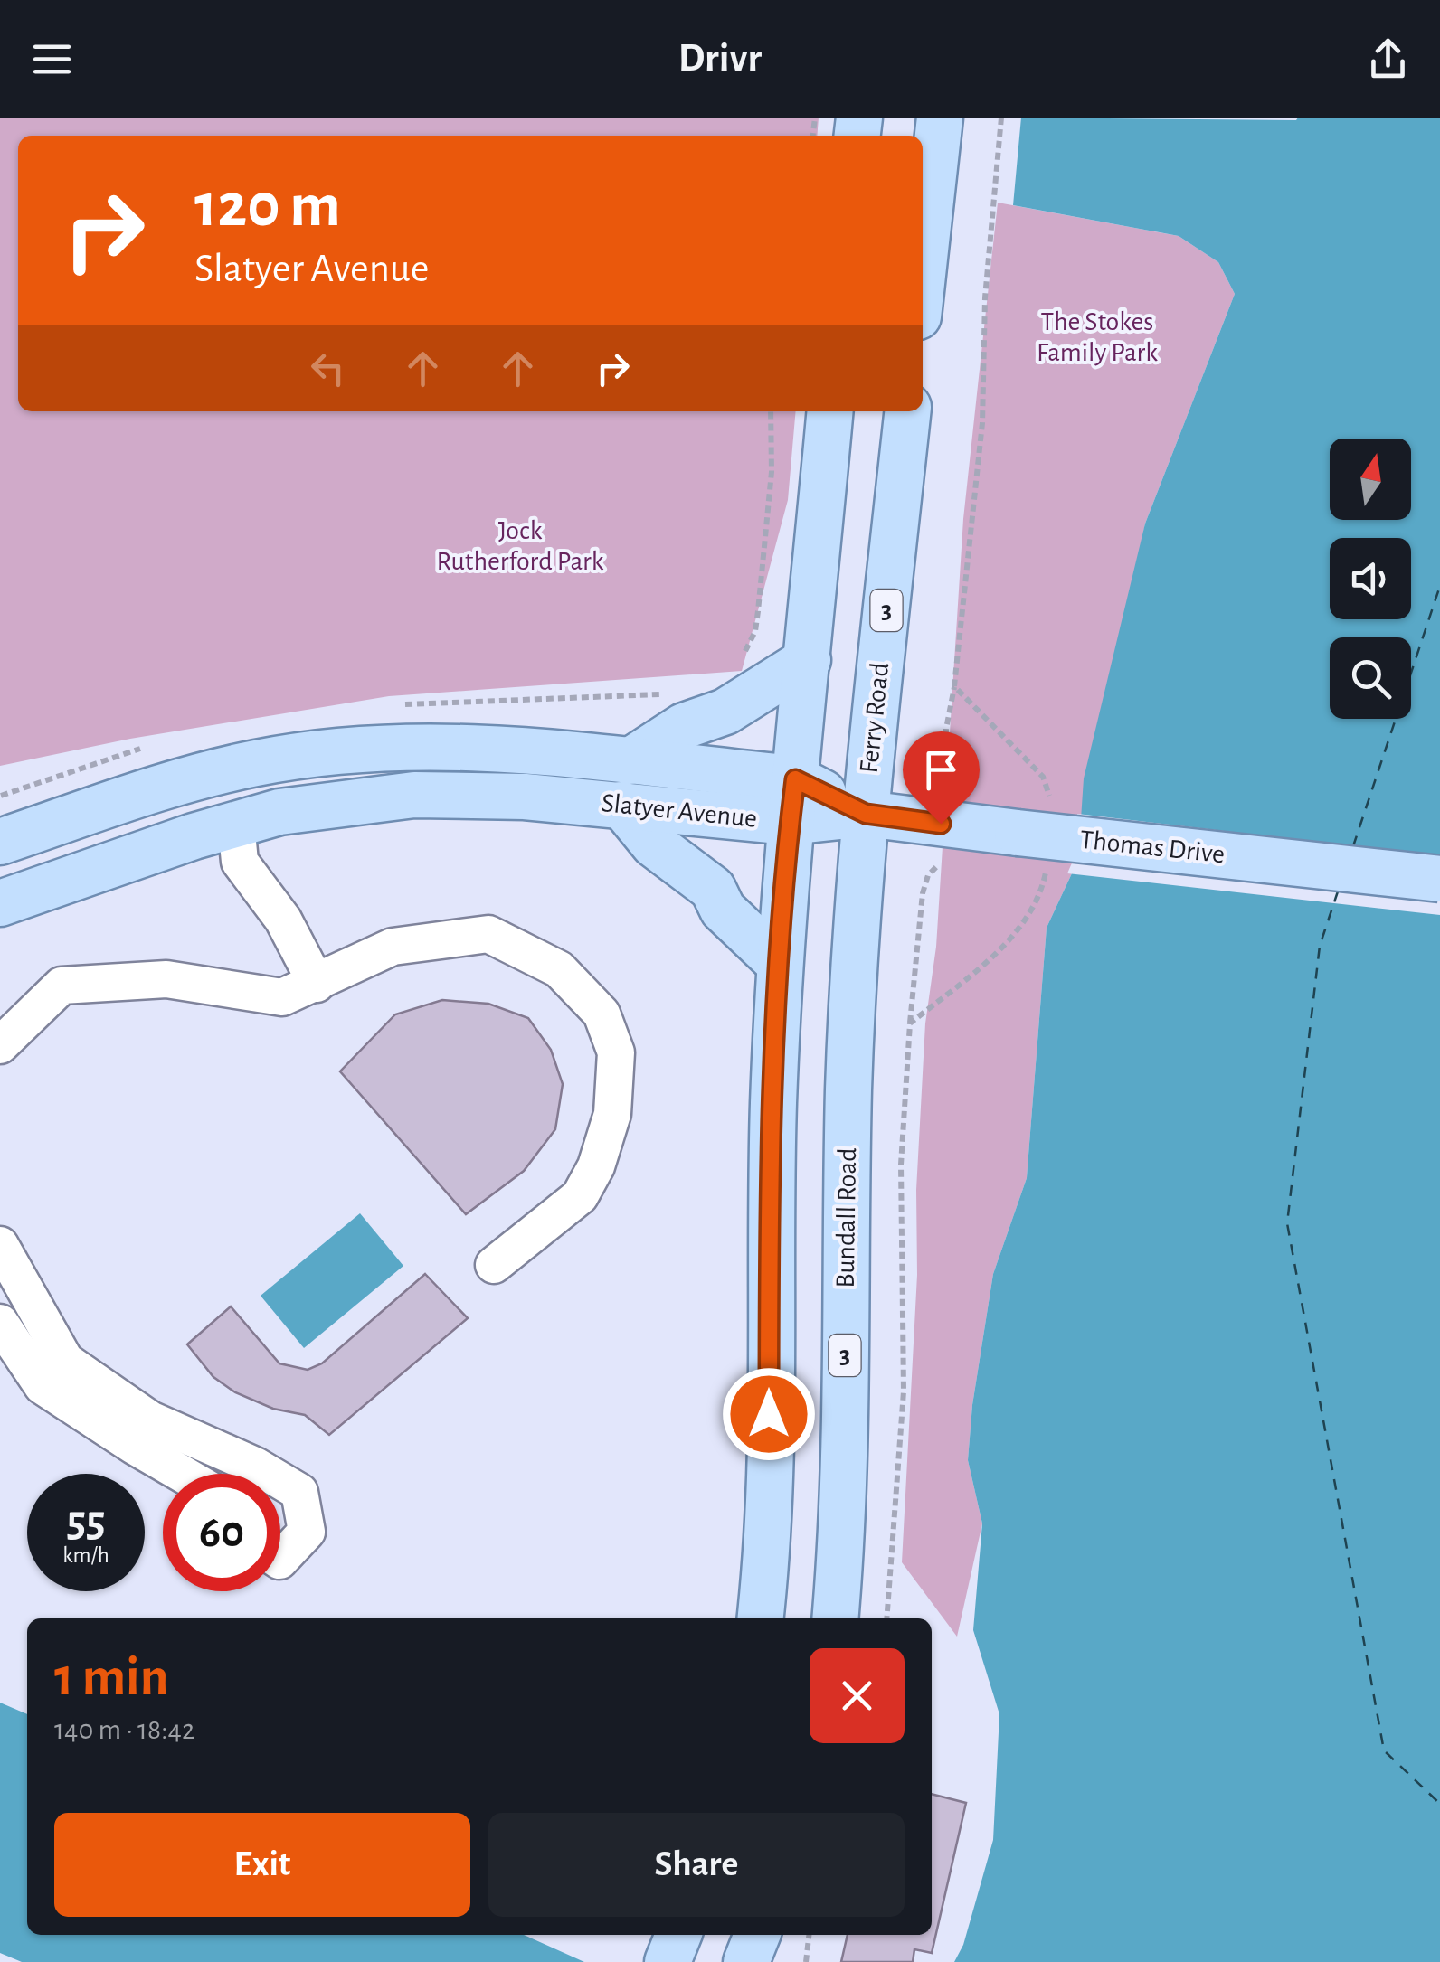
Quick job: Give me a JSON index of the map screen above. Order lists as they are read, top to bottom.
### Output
{
  "streets": {
    "main road": [
      "3",
      "Ferry Road",
      "Slatyer Avenue",
      "Thomas Drive",
      "Bundall Road"
    ]
  },
  "crossings": [
    ["Ferry Road", "Slatyer Avenue"],
    ["Ferry Road", "Thomas Drive"],
    ["Ferry Road", "Bundall Road"],
    ["Slatyer Avenue", "Thomas Drive"],
    ["Slatyer Avenue", "Bundall Road"],
    ["Thomas Drive", "Bundall Road"]
  ],
  "parks": ["The Stokes Family Park", "Jock Rutherford Park"],
  "north": "top",
  "page": {
    "header": "Drivr",
    "turn": ["120 m", "Slatyer Avenue"],
    "speed": "55 km/h",
    "limit": "60",
    "heading": ["1 min", "140 m · 18:42"],
    "buttons": ["Exit", "Share"]
  }
}
